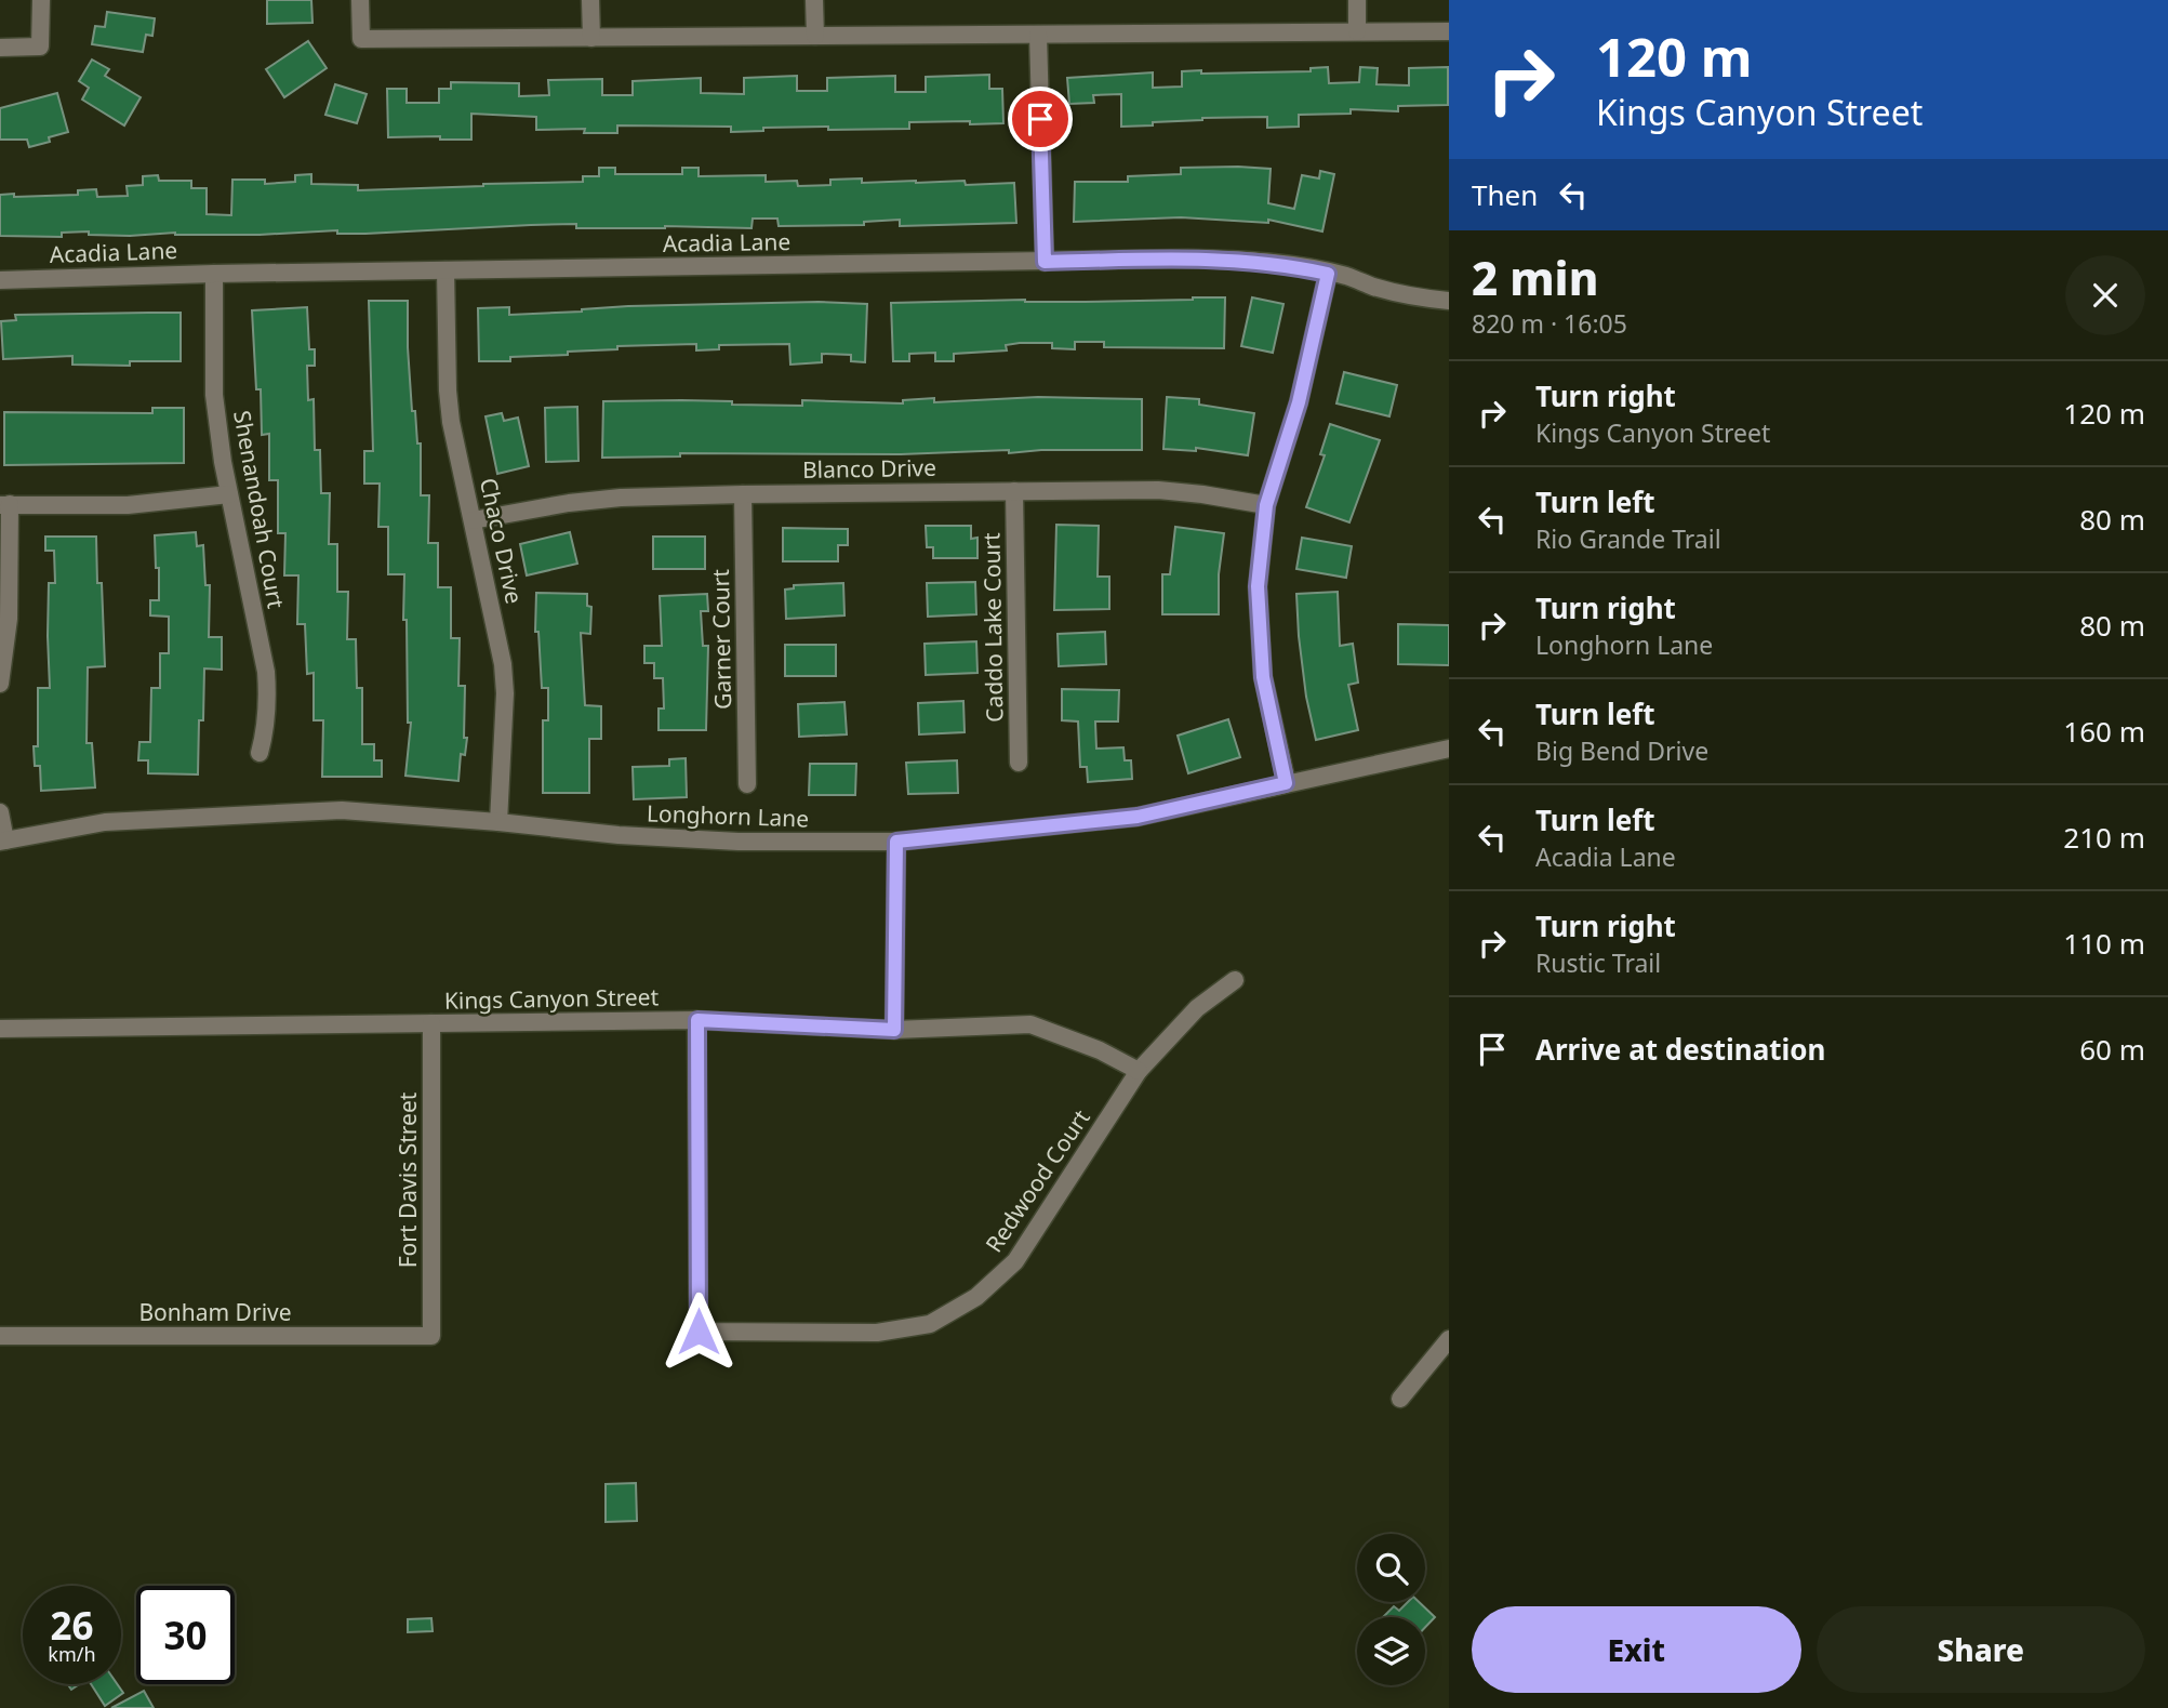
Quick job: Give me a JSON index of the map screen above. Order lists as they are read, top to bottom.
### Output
{
  "streets": {
    "street": [
      "Acadia Lane",
      "Blanco Drive",
      "Shenandoah Court",
      "Chaco Drive",
      "Caddo Lake Court",
      "Garner Court",
      "Longhorn Lane",
      "Kings Canyon Street",
      "Fort Davis Street",
      "Redwood Court",
      "Bonham Drive"
    ]
  },
  "crossings": [
    ["Acadia Lane", "Shenandoah Court"],
    ["Acadia Lane", "Chaco Drive"],
    ["Blanco Drive", "Chaco Drive"],
    ["Blanco Drive", "Caddo Lake Court"],
    ["Blanco Drive", "Garner Court"],
    ["Chaco Drive", "Longhorn Lane"],
    ["Kings Canyon Street", "Fort Davis Street"],
    ["Kings Canyon Street", "Redwood Court"],
    ["Fort Davis Street", "Bonham Drive"]
  ],
  "page": {
    "turn": ["120 m", "Kings Canyon Street"],
    "then": "Then",
    "heading": ["2 min", "820 m · 16:05"],
    "list": [
      {
        "name": "Turn right",
        "note": "Kings Canyon Street",
        "value": "120 m"
      },
      {
        "name": "Turn left",
        "note": "Rio Grande Trail",
        "value": "80 m"
      },
      {
        "name": "Turn right",
        "note": "Longhorn Lane",
        "value": "80 m"
      },
      {
        "name": "Turn left",
        "note": "Big Bend Drive",
        "value": "160 m"
      },
      {
        "name": "Turn left",
        "note": "Acadia Lane",
        "value": "210 m"
      },
      {
        "name": "Turn right",
        "note": "Rustic Trail",
        "value": "110 m"
      },
      {
        "name": "Arrive at destination",
        "value": "60 m"
      }
    ],
    "speed": "26 km/h",
    "limit": "30",
    "buttons": ["Exit", "Share"]
  }
}
